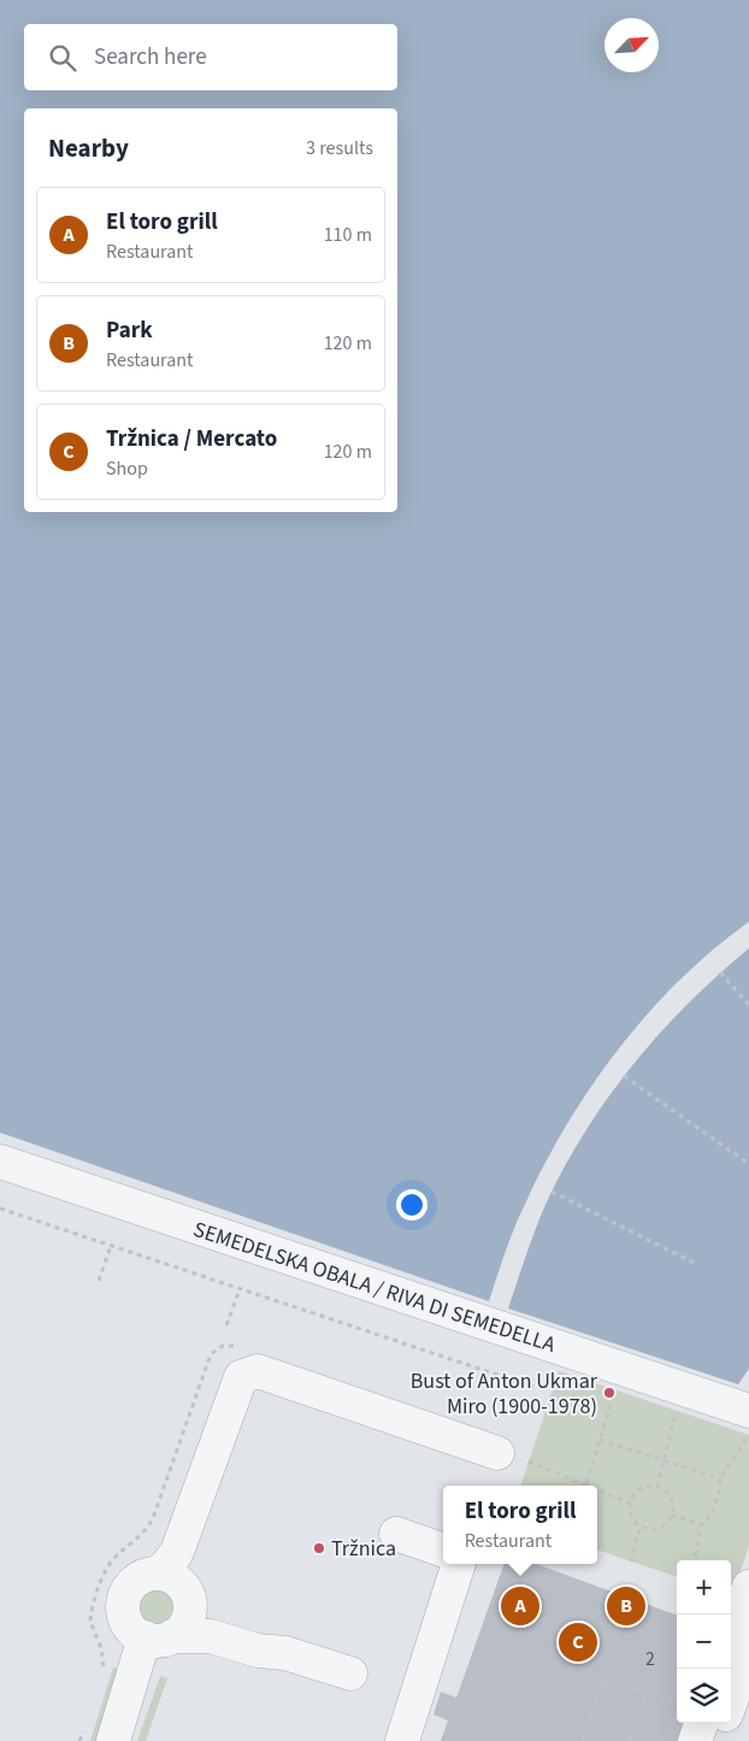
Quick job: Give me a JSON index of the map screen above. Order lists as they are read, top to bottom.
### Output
{
  "streets": {
    "street": ["SEMEDELSKA OBALA / RIVA DI SEMEDELLA"]
  },
  "places": ["Bust of Anton Ukmar Miro (1900-1978)", "Tržnica"],
  "house_numbers": ["2"],
  "north": "top right",
  "page": {
    "search": "Search here",
    "heading": ["Nearby", "3 results"],
    "list": [
      {
        "mark": "A",
        "name": "El toro grill",
        "note": "Restaurant",
        "value": "110 m"
      },
      {
        "mark": "B",
        "name": "Park",
        "note": "Restaurant",
        "value": "120 m"
      },
      {
        "mark": "C",
        "name": "Tržnica / Mercato",
        "note": "Shop",
        "value": "120 m"
      }
    ],
    "popup": ["El toro grill", "Restaurant"],
    "map_buttons": ["+", "−"],
    "pins": ["A", "B", "C"]
  }
}
